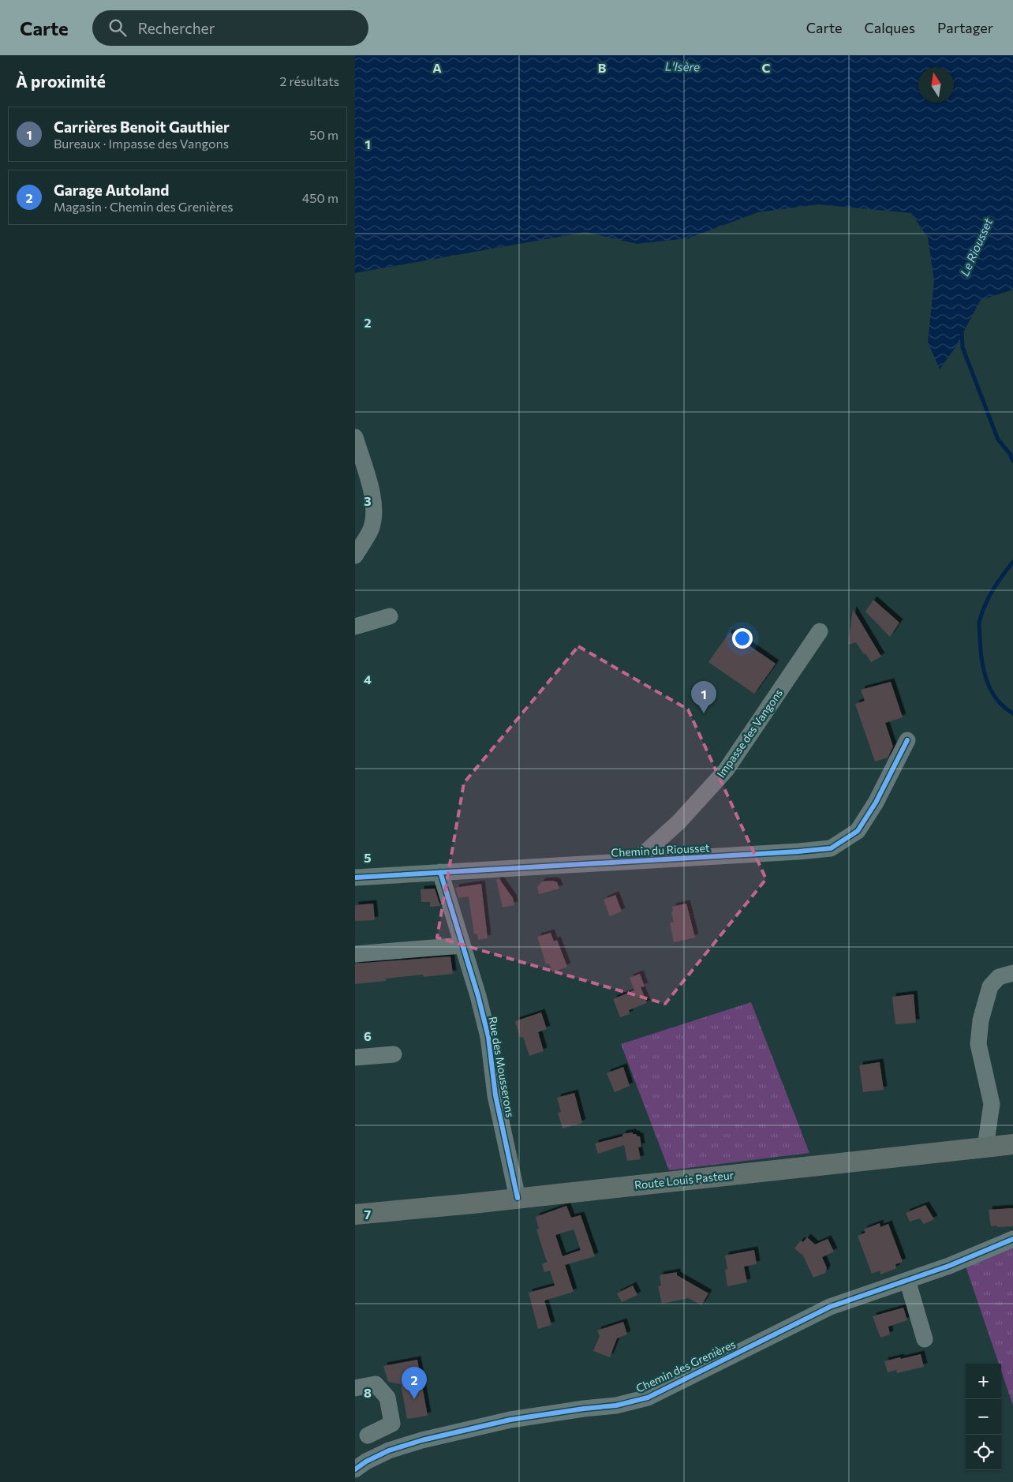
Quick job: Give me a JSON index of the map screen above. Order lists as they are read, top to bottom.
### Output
{
  "streets": {
    "main road": ["Route Louis Pasteur"],
    "street": [
      "Impasse des Vangons",
      "Chemin du Riousset",
      "Rue des Mousserons",
      "Chemin des Grenières"
    ]
  },
  "crossings": [
    ["Impasse des Vangons", "Chemin du Riousset"],
    ["Chemin du Riousset", "Rue des Mousserons"],
    ["Rue des Mousserons", "Route Louis Pasteur"]
  ],
  "water": ["L'Isère", "Le Riousset"],
  "north": "top",
  "page": {
    "header": "Carte",
    "search": "Rechercher",
    "nav": ["Carte", "Calques", "Partager"],
    "heading": ["À proximité", "2 résultats"],
    "list": [
      {
        "mark": "1",
        "name": "Carrières Benoit Gauthier",
        "note": "Bureaux · Impasse des Vangons",
        "value": "50 m"
      },
      {
        "mark": "2",
        "name": "Garage Autoland",
        "note": "Magasin · Chemin des Grenières",
        "value": "450 m"
      }
    ],
    "pins": ["1", "2"],
    "map_buttons": ["+", "−"]
  },
  "grid": {
    "columns": ["A", "B", "C"],
    "rows": [
      "1",
      "2",
      "3",
      "4",
      "5",
      "6",
      "7",
      "8"
    ]
  }
}
